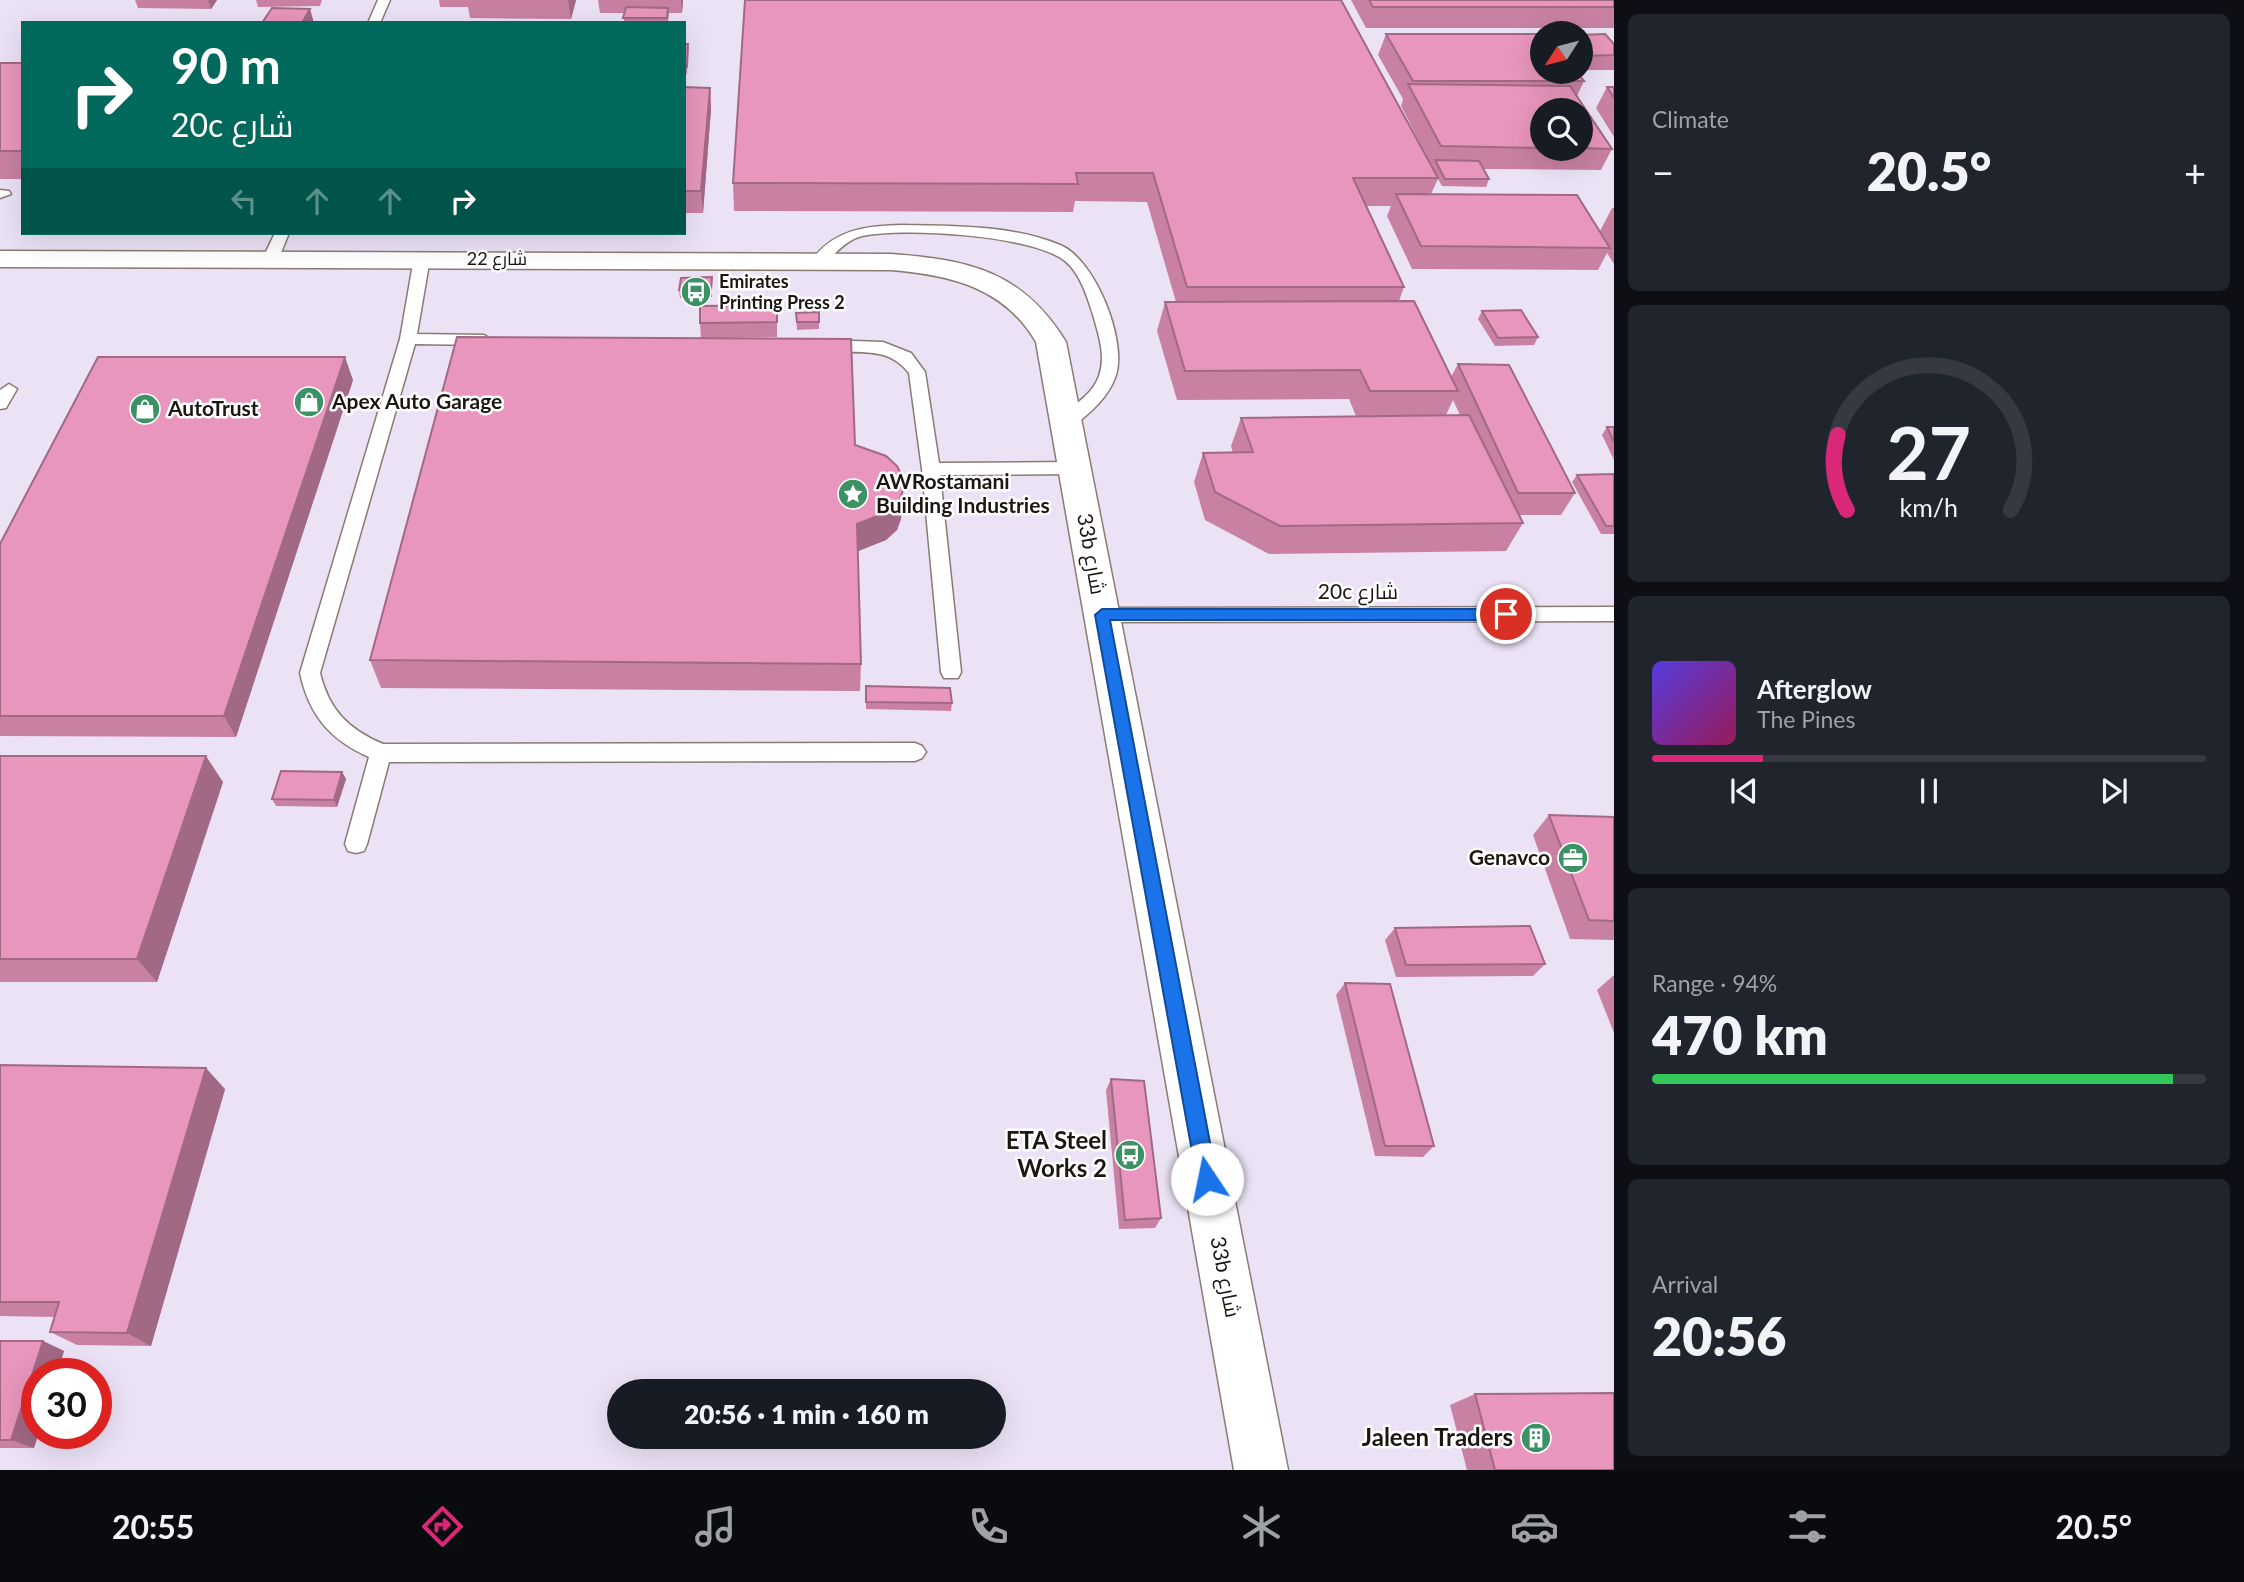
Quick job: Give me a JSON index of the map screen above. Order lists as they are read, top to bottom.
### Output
{
  "streets": {
    "street": ["شارع 22", "33b شارع"],
    "lane": ["20c شارع"]
  },
  "crossings": [
    ["شارع 22", "33b شارع"],
    ["33b شارع", "20c شارع"]
  ],
  "places": {
    "bus stop": ["Emirates Printing Press 2", "ETA Steel Works 2"],
    "shop": ["Apex Auto Garage", "AutoTrust"],
    "place": ["AWRostamani Building Industries"],
    "office": ["Genavco"],
    "building": ["Jaleen Traders"]
  },
  "north": "bottom left",
  "page": {
    "tile": [
      "Climate",
      ["Range · 94%", "470 km"],
      ["Arrival", "20:56"]
    ],
    "turn": ["90 m", "20c شارع"],
    "heat": ["−", "20.5°", "+"],
    "song": ["Afterglow", "The Pines"],
    "limit": "30",
    "trip": "20:56 · 1 min · 160 m",
    "tabs": ["20:55", "20.5°"],
    "gauge": ["27", "km/h"]
  }
}
